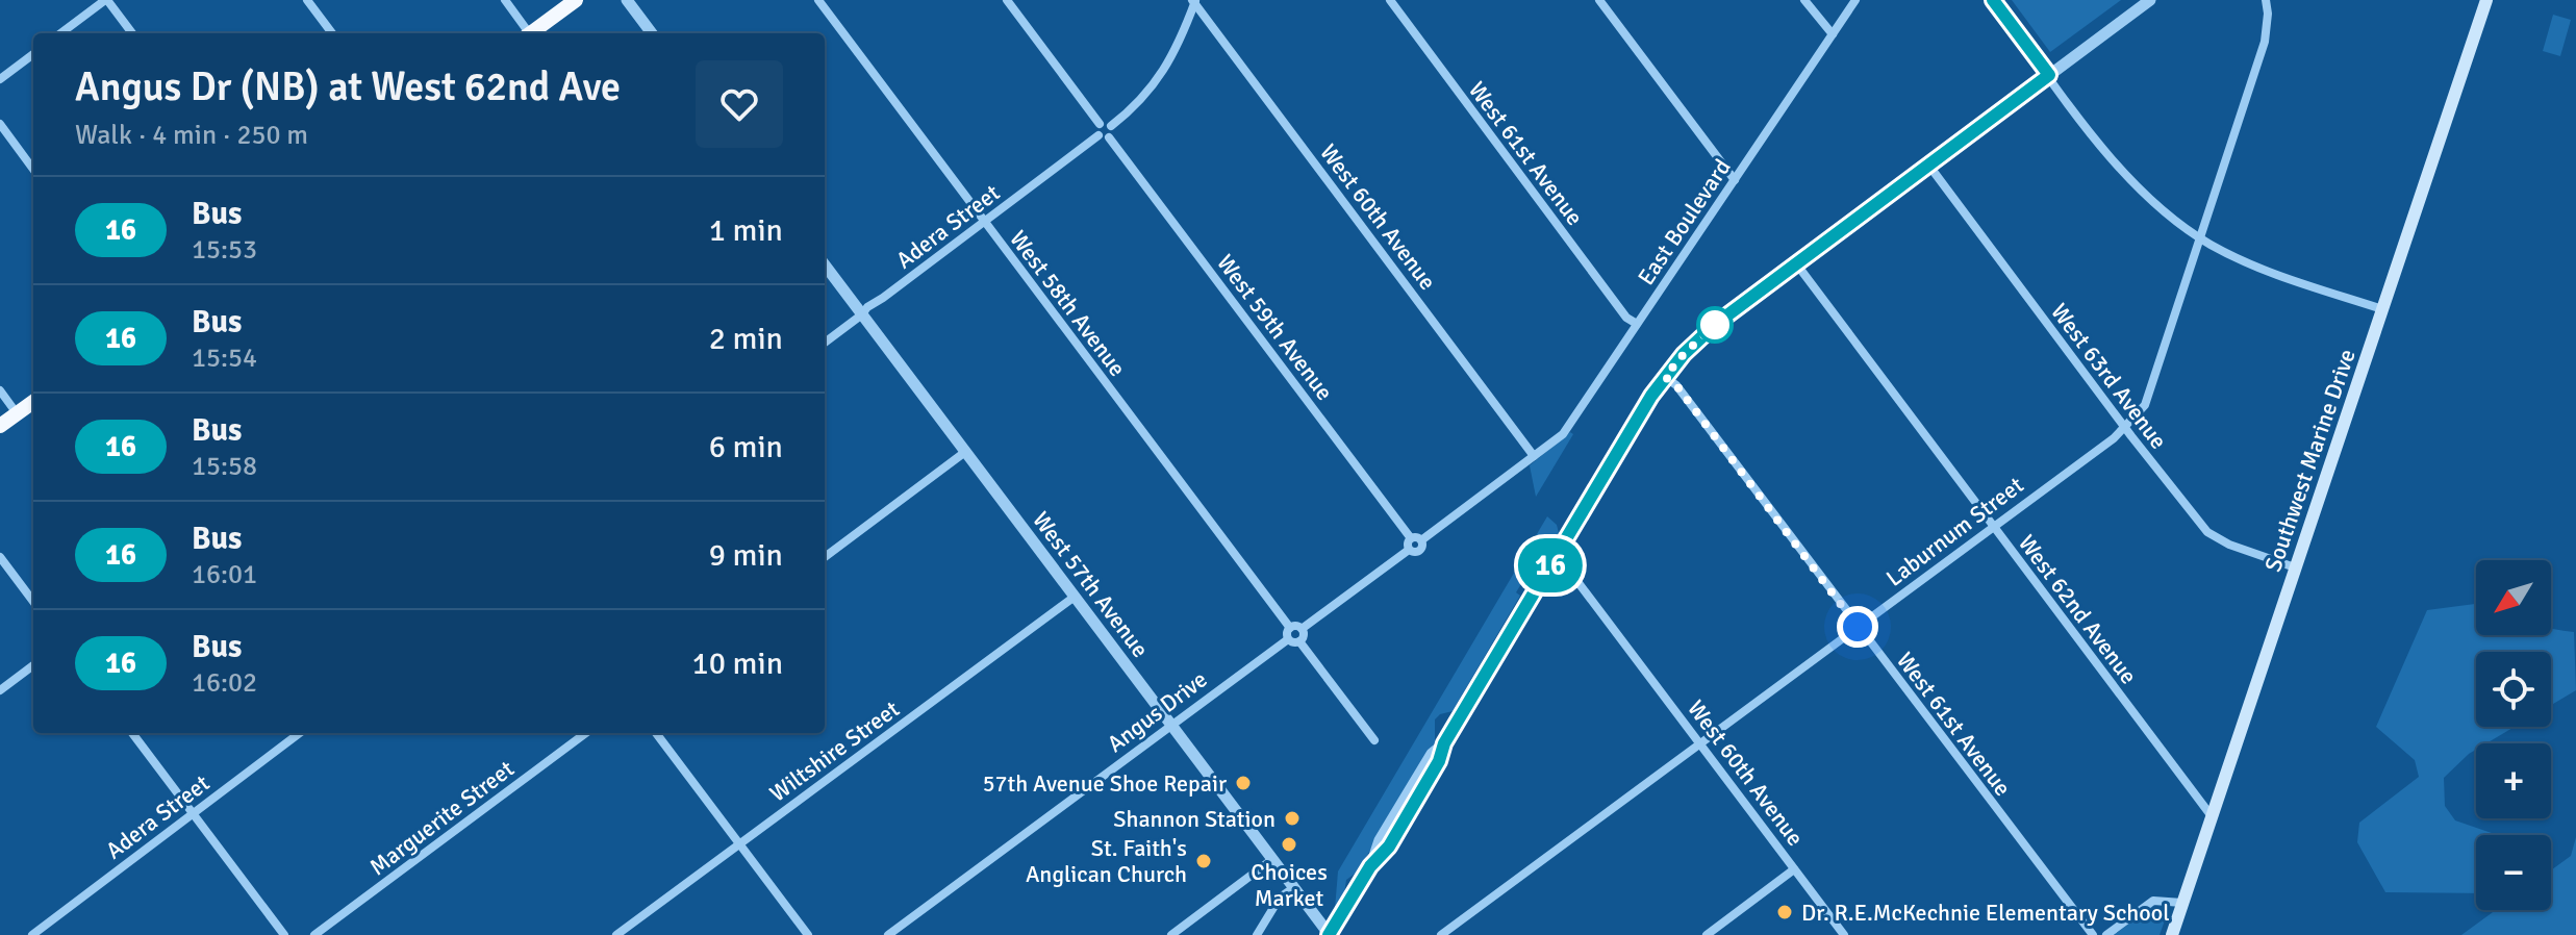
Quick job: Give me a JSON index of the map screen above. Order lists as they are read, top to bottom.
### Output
{
  "streets": {
    "main road": ["Southwest Marine Drive"],
    "street": [
      "West 61st Avenue",
      "West 60th Avenue",
      "East Boulevard",
      "Adera Street",
      "West 58th Avenue",
      "West 59th Avenue",
      "West 63rd Avenue",
      "Laburnum Street",
      "West 57th Avenue",
      "West 62nd Avenue",
      "Angus Drive",
      "Wiltshire Street",
      "Marguerite Street"
    ]
  },
  "crossings": [
    ["West 61st Avenue", "East Boulevard"],
    ["West 61st Avenue", "Laburnum Street"],
    ["West 60th Avenue", "East Boulevard"],
    ["West 60th Avenue", "Laburnum Street"],
    ["Adera Street", "West 58th Avenue"],
    ["Adera Street", "West 59th Avenue"],
    ["Adera Street", "West 57th Avenue"],
    ["West 58th Avenue", "Angus Drive"],
    ["West 63rd Avenue", "Southwest Marine Drive"],
    ["West 63rd Avenue", "Laburnum Street"],
    ["Southwest Marine Drive", "West 62nd Avenue"],
    ["Laburnum Street", "West 62nd Avenue"],
    ["West 57th Avenue", "Angus Drive"],
    ["West 57th Avenue", "Wiltshire Street"]
  ],
  "places": [
    "57th Avenue Shoe Repair",
    "Shannon Station",
    "Choices Market",
    "St. Faith's Anglican Church",
    "Dr. R.E.McKechnie Elementary School"
  ],
  "lines": ["bus line 16"],
  "north": "bottom left",
  "page": {
    "on_map": "16",
    "heading": ["Angus Dr (NB) at West 62nd Ave", "Walk · 4 min · 250 m"],
    "list": [
      {
        "mark": "16",
        "name": "Bus",
        "note": "15:53",
        "value": "1 min"
      },
      {
        "mark": "16",
        "name": "Bus",
        "note": "15:54",
        "value": "2 min"
      },
      {
        "mark": "16",
        "name": "Bus",
        "note": "15:58",
        "value": "6 min"
      },
      {
        "mark": "16",
        "name": "Bus",
        "note": "16:01",
        "value": "9 min"
      },
      {
        "mark": "16",
        "name": "Bus",
        "note": "16:02",
        "value": "10 min"
      }
    ],
    "map_buttons": ["+", "−"]
  }
}
